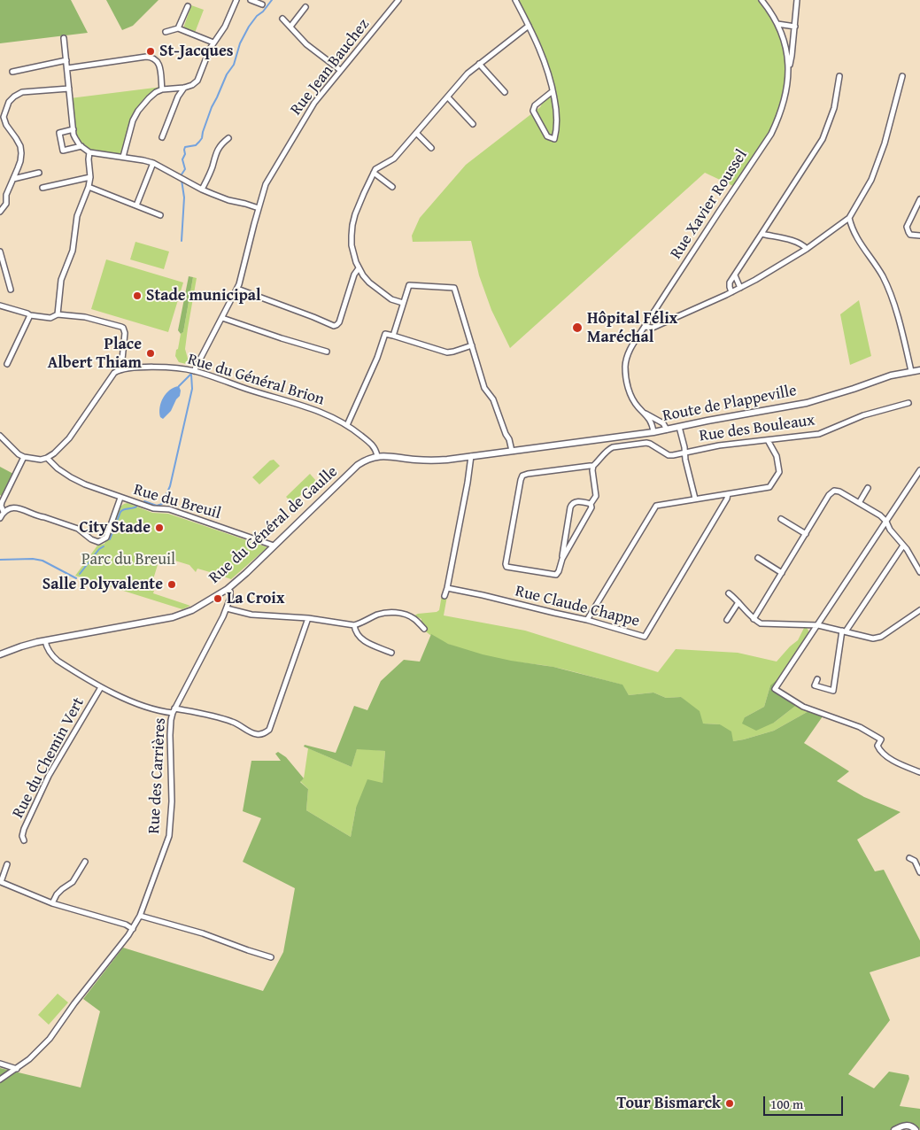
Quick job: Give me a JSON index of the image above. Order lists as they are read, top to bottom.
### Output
{
  "streets": {
    "street": [
      "Rue Jean Bauchez",
      "Rue Xavier Roussel",
      "Rue du Général Brion",
      "Route de Plappeville",
      "Rue des Bouleaux",
      "Rue du Breuil",
      "Rue du Général de Gaulle",
      "Rue Claude Chappe",
      "Rue du Chemin Vert",
      "Rue des Carrières"
    ]
  },
  "crossings": [
    ["Rue Jean Bauchez", "Rue du Général Brion"],
    ["Rue Xavier Roussel", "Route de Plappeville"],
    ["Rue du Général Brion", "Rue du Général de Gaulle"],
    ["Route de Plappeville", "Rue du Général de Gaulle"],
    ["Rue du Breuil", "Rue du Général de Gaulle"],
    ["Rue du Général de Gaulle", "Rue des Carrières"]
  ],
  "parks": ["Parc du Breuil"],
  "places": [
    "St-Jacques",
    "Stade municipal",
    "Hôpital Félix Maréchal",
    "Place Albert Thiam",
    "City Stade",
    "Salle Polyvalente",
    "La Croix",
    "Tour Bismarck"
  ],
  "scale_bar": "100 m"
}
